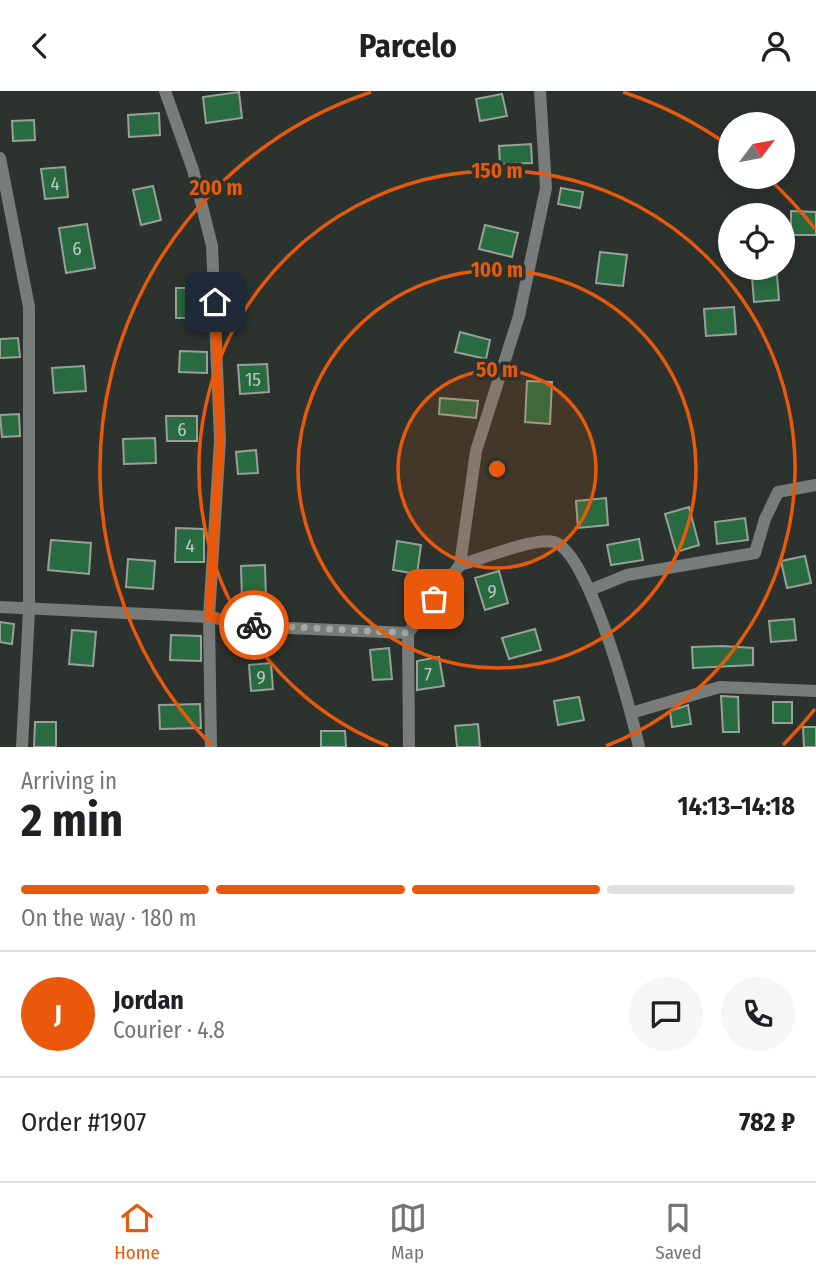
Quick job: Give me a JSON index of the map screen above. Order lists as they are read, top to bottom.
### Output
{
  "house_numbers": [
    "4",
    "6",
    "15",
    "6",
    "4",
    "9",
    "7",
    "9"
  ],
  "north": "top right",
  "page": {
    "header": "Parcelo",
    "heading": ["2 min", "Arriving in", "14:13–14:18"],
    "panel": [
      "Jordan",
      "Courier · 4.8",
      "Order #1907",
      "782 ₽"
    ],
    "bar": "On the way · 180 m",
    "round": "J",
    "tabs": ["Home", "Map", "Saved"]
  },
  "rings": [
    "150 m",
    "200 m",
    "100 m",
    "50 m"
  ]
}
